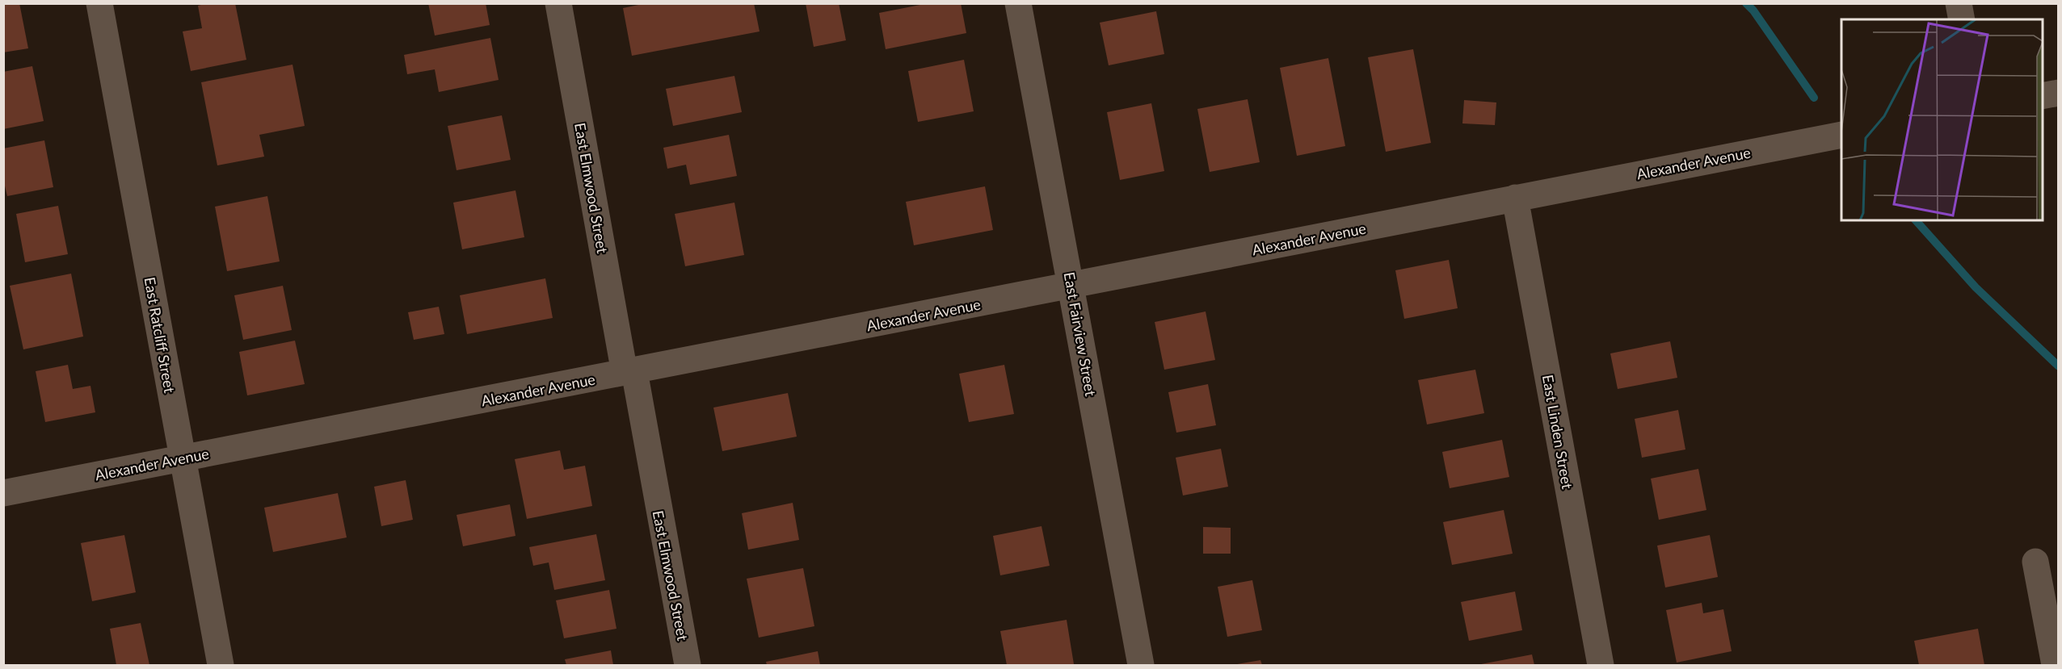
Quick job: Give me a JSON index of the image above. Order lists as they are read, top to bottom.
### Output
{
  "streets": {
    "street": [
      "Alexander Avenue",
      "East Elmwood Street",
      "East Fairview Street",
      "East Ratcliff Street",
      "East Linden Street"
    ]
  },
  "crossings": [
    ["Alexander Avenue", "East Elmwood Street"],
    ["Alexander Avenue", "East Fairview Street"],
    ["Alexander Avenue", "East Ratcliff Street"],
    ["Alexander Avenue", "East Linden Street"]
  ]
}
